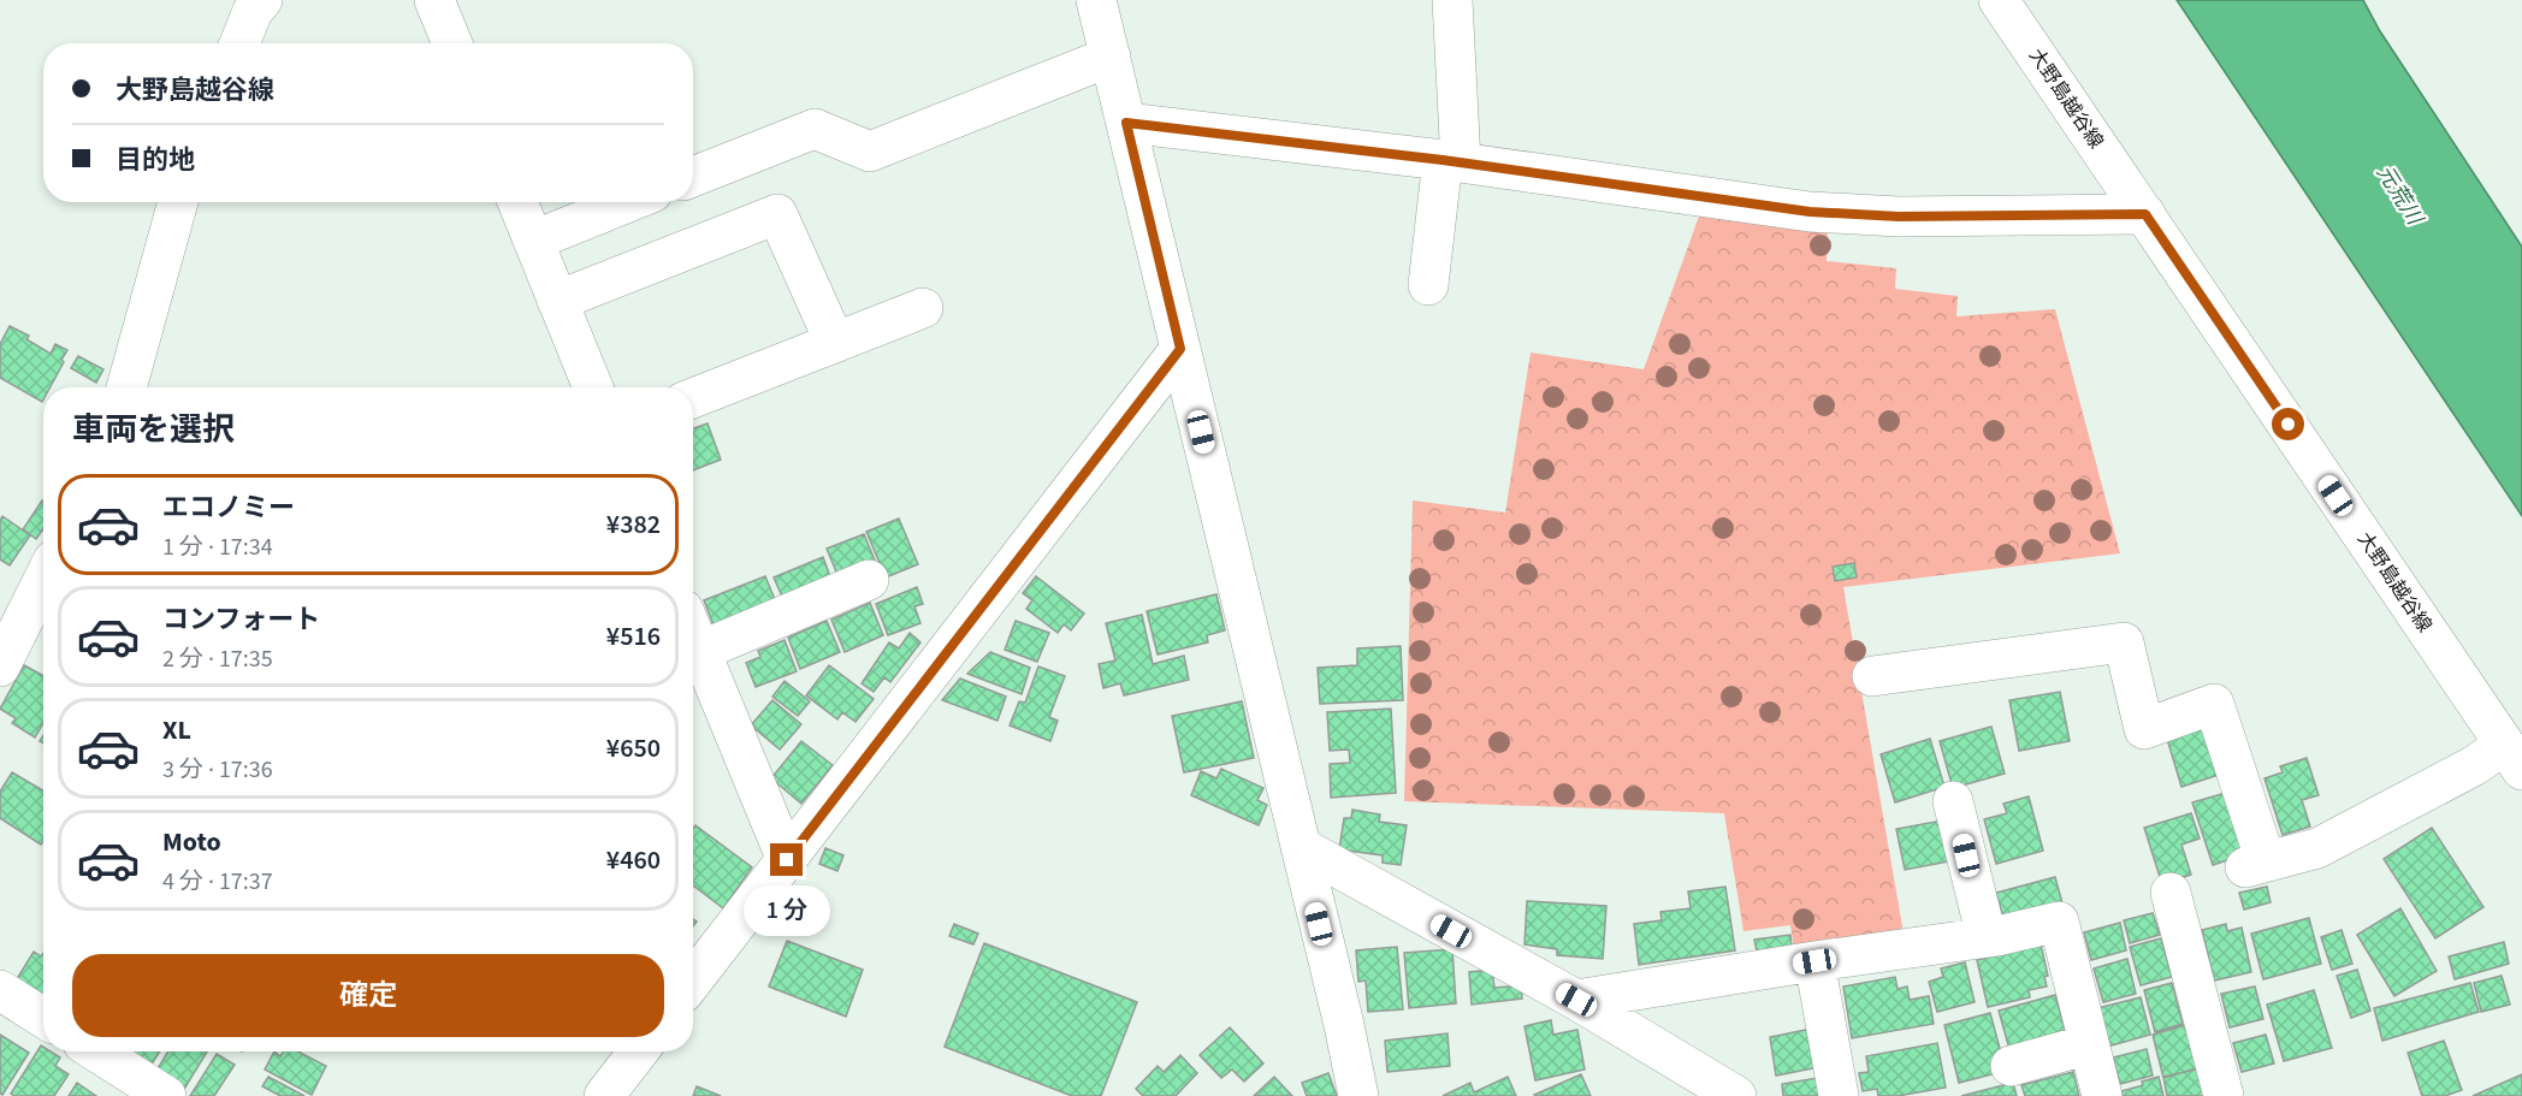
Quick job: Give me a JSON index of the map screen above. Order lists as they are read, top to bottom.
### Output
{
  "streets": {
    "street": ["大野島越谷線"]
  },
  "water": ["元荒川"],
  "page": {
    "banner": ["大野島越谷線", "目的地"],
    "heading": "車両を選択",
    "list": [
      {
        "name": "エコノミー",
        "note": "1 分 · 17:34",
        "value": "¥382"
      },
      {
        "name": "コンフォート",
        "note": "2 分 · 17:35",
        "value": "¥516"
      },
      {
        "name": "XL",
        "note": "3 分 · 17:36",
        "value": "¥650"
      },
      {
        "name": "Moto",
        "note": "4 分 · 17:37",
        "value": "¥460"
      }
    ],
    "bubble": "1 分",
    "buttons": "確定"
  }
}
